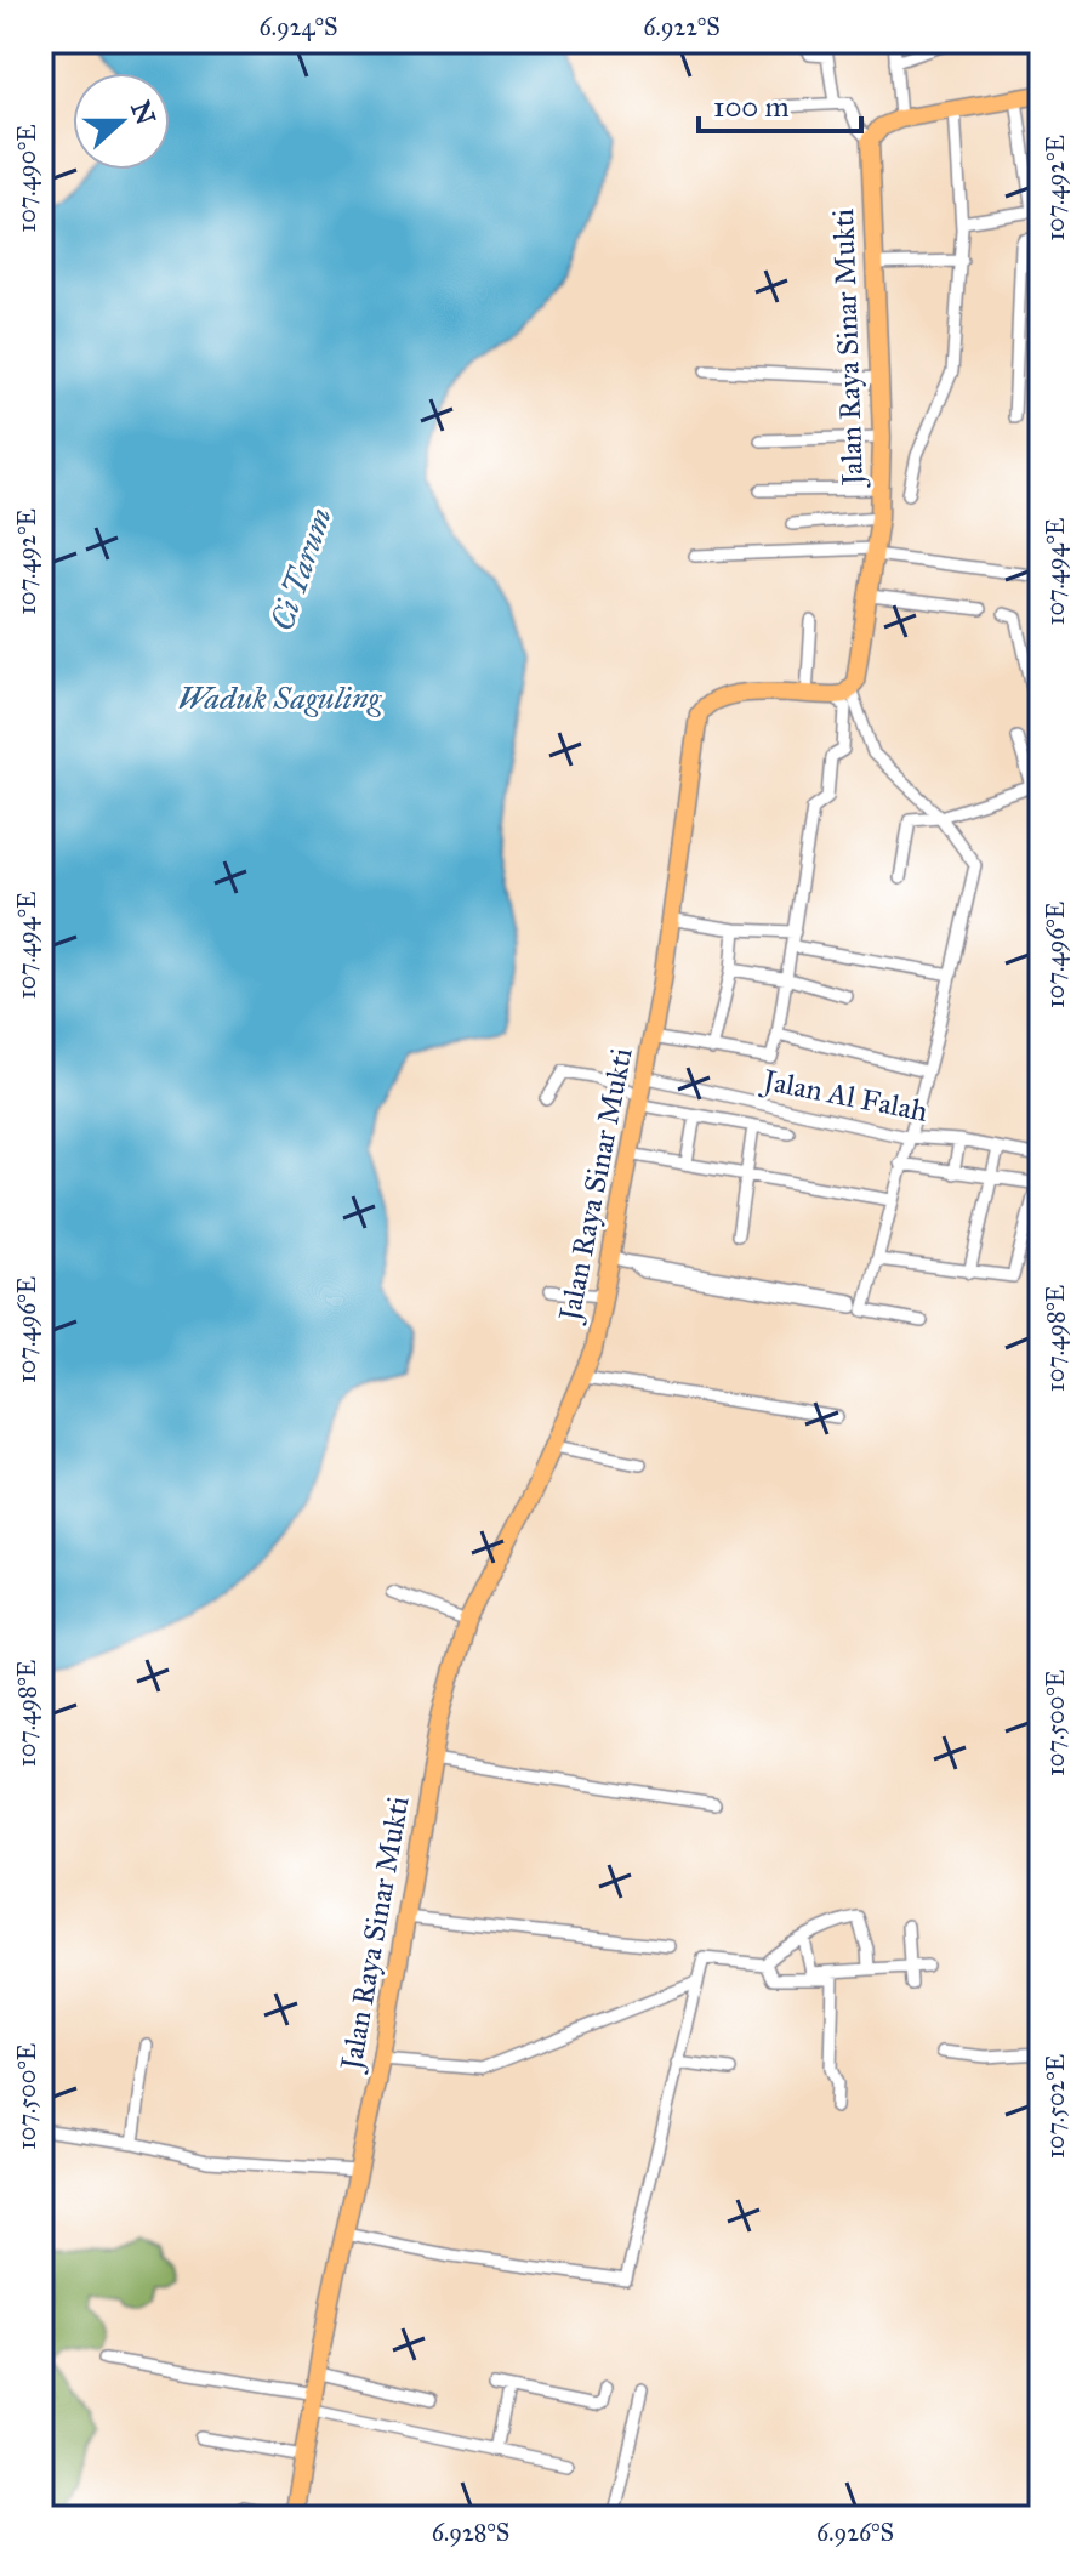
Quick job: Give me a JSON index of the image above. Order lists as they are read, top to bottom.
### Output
{
  "streets": {
    "highway": ["Jalan Raya Sinar Mukti"],
    "street": ["Jalan Al Falah"]
  },
  "crossings": [
    ["Jalan Raya Sinar Mukti", "Jalan Al Falah"]
  ],
  "water": ["Ci Tarum", "Waduk Saguling"],
  "scale_bar": "100 m",
  "north": "right",
  "coordinates": [
    "6.924°S",
    "6.922°S",
    "107.490°E",
    "107.492°E",
    "107.494°E",
    "107.496°E",
    "107.498°E",
    "107.500°E",
    "107.502°E",
    "6.928°S",
    "6.926°S"
  ]
}
